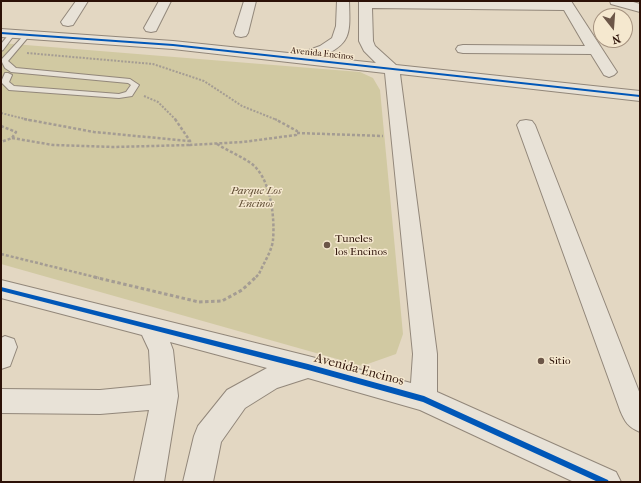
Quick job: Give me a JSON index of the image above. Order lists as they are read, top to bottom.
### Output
{
  "streets": {
    "street": ["Avenida Encinos"]
  },
  "parks": ["Parque Los Encinos"],
  "places": ["Tuneles los Encinos", "Sitio"],
  "north": "bottom"
}
